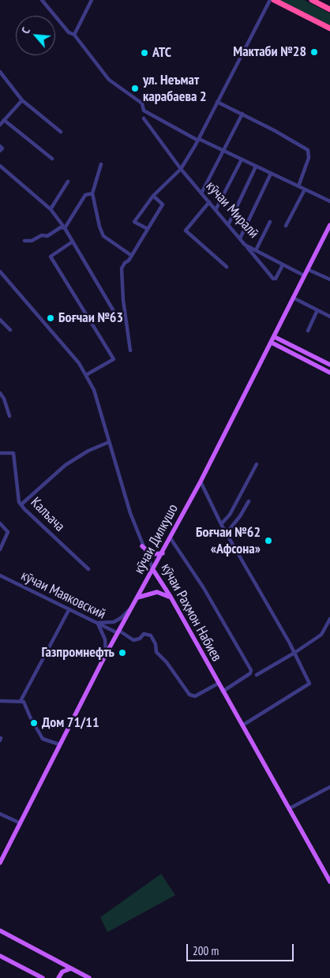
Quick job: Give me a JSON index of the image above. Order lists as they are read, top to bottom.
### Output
{
  "streets": {
    "main road": ["кӯчаи Дилкушо", "кӯчаи Раҳмон Набиев"],
    "street": ["кӯчаи Миралӣ", "Калъача", "кӯчаи Маяковский"]
  },
  "crossings": [
    ["кӯчаи Миралӣ", "кӯчаи Дилкушо"],
    ["кӯчаи Дилкушо", "кӯчаи Маяковский"],
    ["кӯчаи Дилкушо", "кӯчаи Раҳмон Набиев"],
    ["кӯчаи Маяковский", "кӯчаи Раҳмон Набиев"]
  ],
  "places": [
    "Мактаби №28",
    "АТС",
    "ул. Неъмат карабаева 2",
    "Боғчаи №63",
    "Боғчаи №62 «Афсона»",
    "Газпромнефть",
    "Дом 71/11"
  ],
  "scale_bar": "200 m",
  "north": "top left"
}
